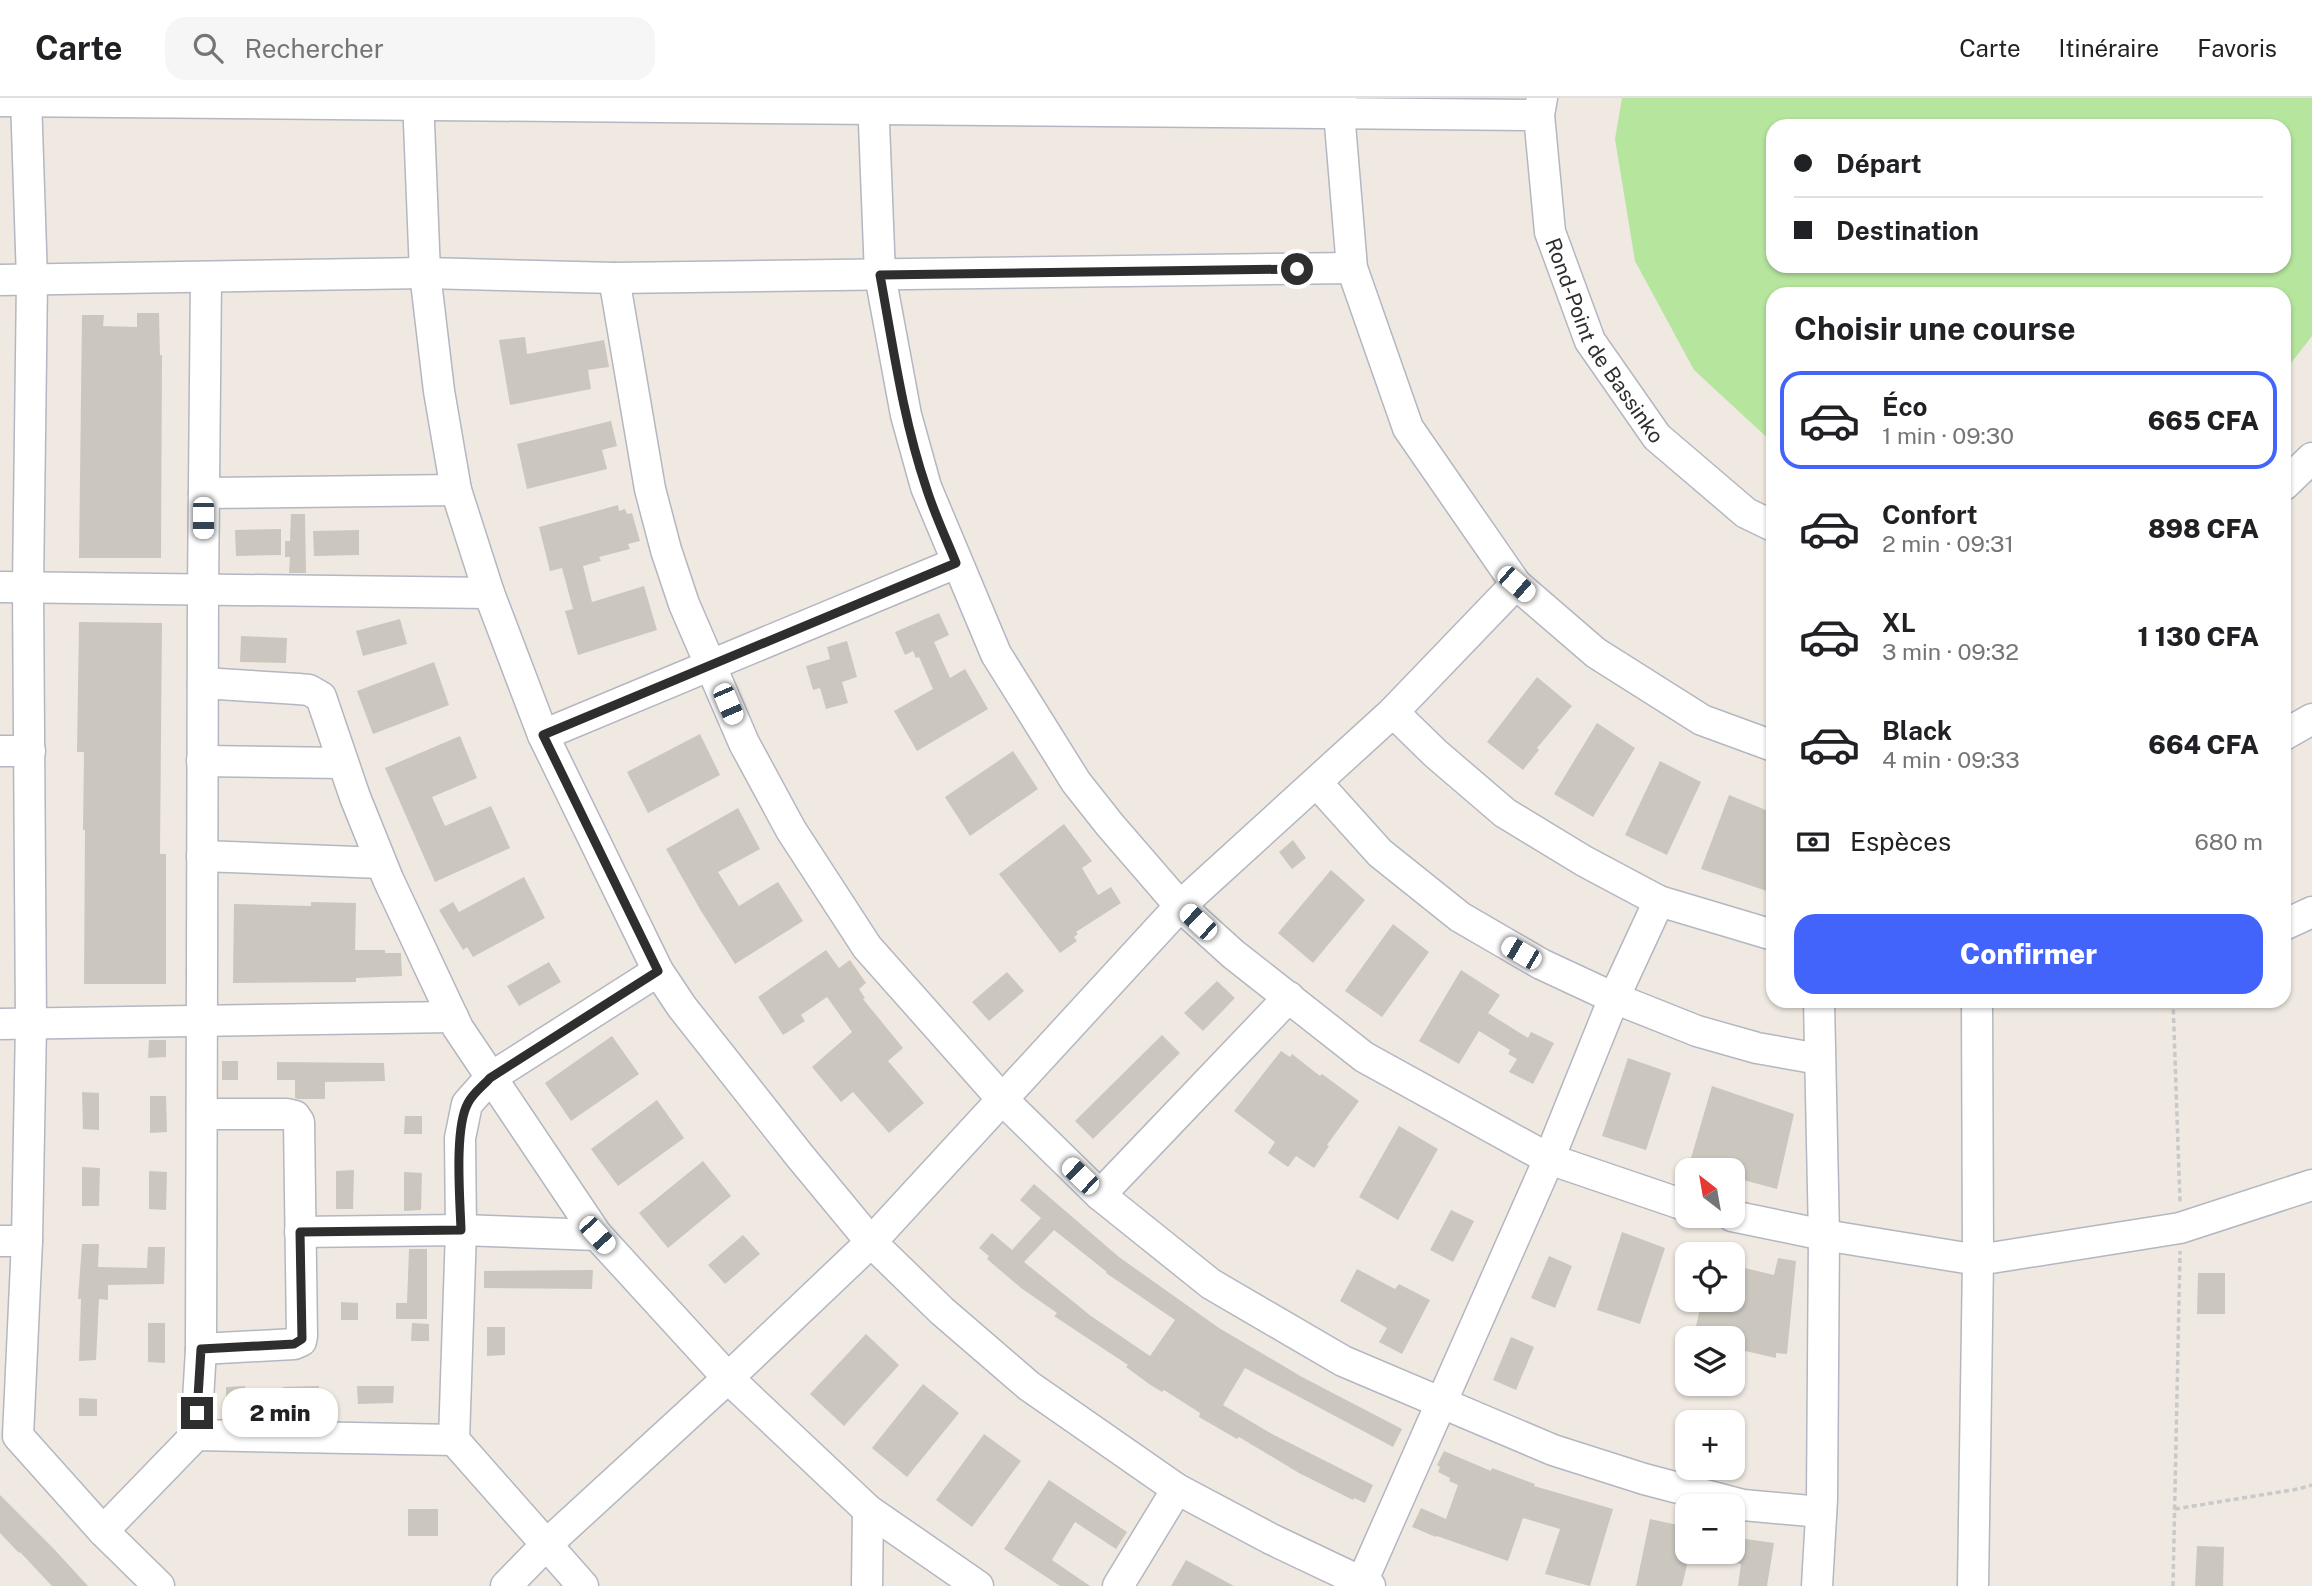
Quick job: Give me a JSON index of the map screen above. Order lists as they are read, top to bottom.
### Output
{
  "streets": {
    "street": ["Rond-Point de Bassinko"]
  },
  "north": "top left",
  "page": {
    "header": "Carte",
    "search": "Rechercher",
    "nav": ["Carte", "Itinéraire", "Favoris"],
    "banner": ["Départ", "Destination"],
    "heading": "Choisir une course",
    "list": [
      {
        "name": "Éco",
        "note": "1 min · 09:30",
        "value": "665 CFA"
      },
      {
        "name": "Confort",
        "note": "2 min · 09:31",
        "value": "898 CFA"
      },
      {
        "name": "XL",
        "note": "3 min · 09:32",
        "value": "1 130 CFA"
      },
      {
        "name": "Black",
        "note": "4 min · 09:33",
        "value": "664 CFA"
      }
    ],
    "pay": ["Espèces", "680 m"],
    "buttons": "Confirmer",
    "map_buttons": ["+", "−"],
    "bubble": "2 min"
  }
}
